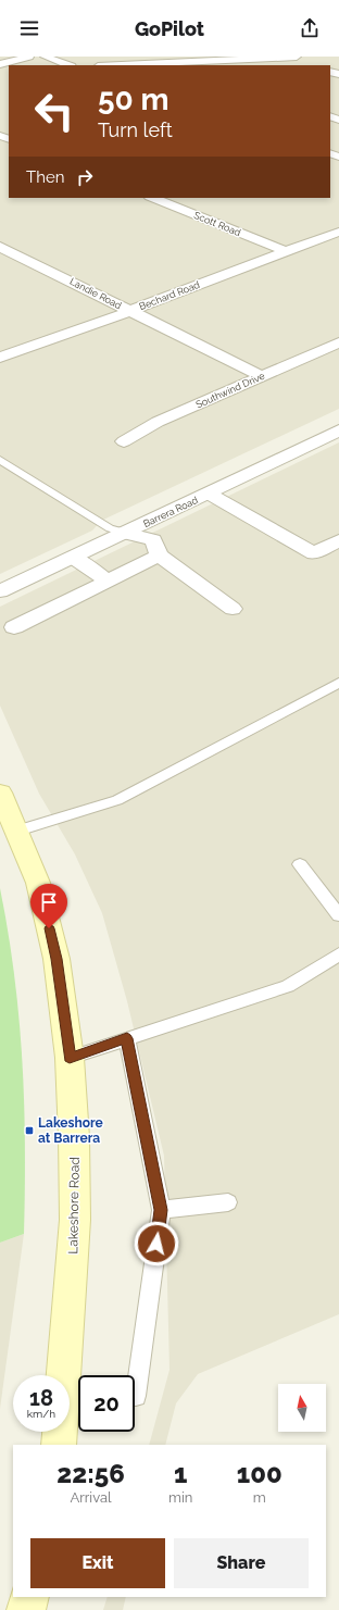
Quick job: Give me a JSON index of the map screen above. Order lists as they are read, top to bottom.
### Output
{
  "streets": {
    "main road": ["Lakeshore Road"],
    "street": [
      "Scott Road",
      "Landie Road",
      "Bechard Road",
      "Southwind Drive",
      "Barrera Road"
    ]
  },
  "crossings": [
    ["Scott Road", "Bechard Road"],
    ["Landie Road", "Bechard Road"],
    ["Landie Road", "Southwind Drive"]
  ],
  "places": {
    "transit": ["Lakeshore at Barrera"]
  },
  "north": "top",
  "page": {
    "header": "GoPilot",
    "turn": ["50 m", "Turn left"],
    "then": "Then",
    "speed": "18 km/h",
    "limit": "20",
    "eta": [
      "22:56",
      "Arrival",
      "1",
      "min",
      "100",
      "m"
    ],
    "buttons": ["Exit", "Share"]
  }
}
